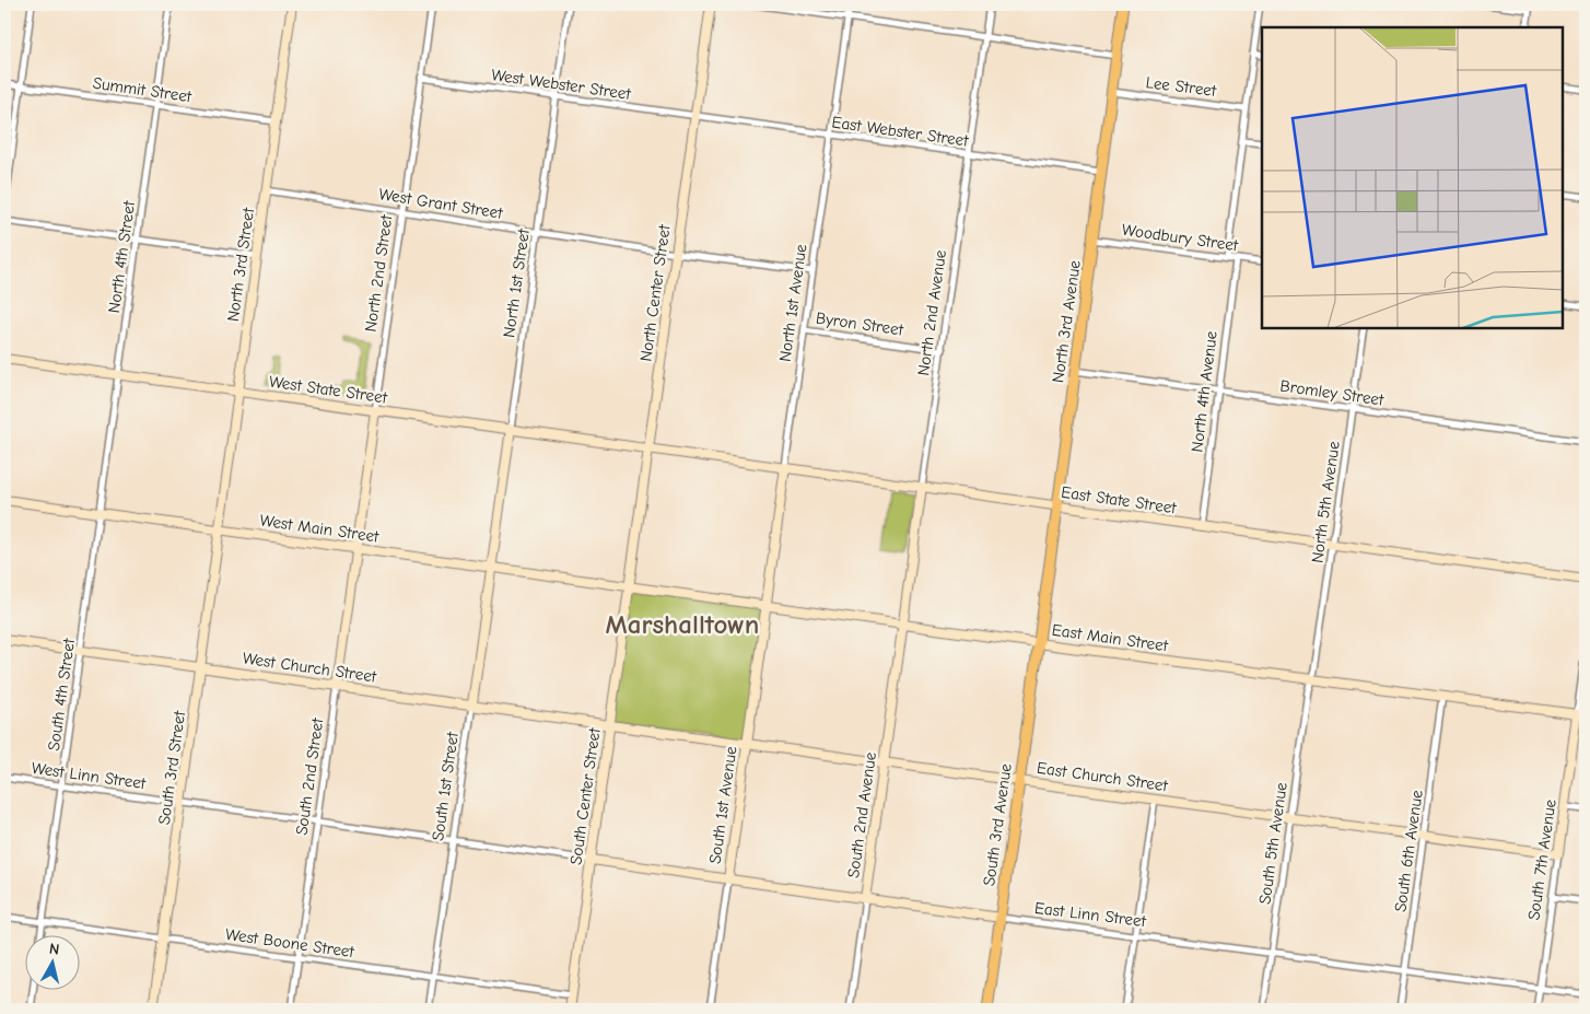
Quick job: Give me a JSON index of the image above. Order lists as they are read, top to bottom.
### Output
{
  "streets": {
    "main road": ["North 3rd Avenue", "South 3rd Avenue"],
    "street": [
      "West Webster Street",
      "Lee Street",
      "Summit Street",
      "East Webster Street",
      "West Grant Street",
      "Woodbury Street",
      "North 4th Street",
      "North 3rd Street",
      "North 2nd Street",
      "North 1st Street",
      "North Center Street",
      "North 1st Avenue",
      "North 2nd Avenue",
      "Byron Street",
      "West State Street",
      "North 4th Avenue",
      "Bromley Street",
      "East State Street",
      "North 5th Avenue",
      "West Main Street",
      "East Main Street",
      "West Church Street",
      "South 4th Street",
      "South 3rd Street",
      "West Linn Street",
      "South 2nd Street",
      "East Church Street",
      "South 1st Street",
      "South Center Street",
      "South 1st Avenue",
      "South 2nd Avenue",
      "South 5th Avenue",
      "South 6th Avenue",
      "South 7th Avenue",
      "East Linn Street",
      "West Boone Street"
    ]
  },
  "crossings": [
    ["West Webster Street", "East Webster Street"],
    ["West Webster Street", "North 2nd Street"],
    ["West Webster Street", "North 1st Street"],
    ["West Webster Street", "North Center Street"],
    ["Lee Street", "North 3rd Avenue"],
    ["Summit Street", "North 4th Street"],
    ["Summit Street", "North 3rd Street"],
    ["East Webster Street", "North Center Street"],
    ["East Webster Street", "North 1st Avenue"],
    ["East Webster Street", "North 2nd Avenue"],
    ["East Webster Street", "North 3rd Avenue"],
    ["West Grant Street", "North 3rd Street"],
    ["West Grant Street", "North 2nd Street"],
    ["West Grant Street", "North 1st Street"],
    ["West Grant Street", "North Center Street"],
    ["West Grant Street", "North 1st Avenue"],
    ["Woodbury Street", "North 3rd Avenue"],
    ["Woodbury Street", "North 4th Avenue"],
    ["North 4th Street", "West State Street"],
    ["North 4th Street", "West Main Street"],
    ["North 4th Street", "South 4th Street"],
    ["North 3rd Street", "West State Street"],
    ["North 3rd Street", "West Main Street"],
    ["North 3rd Street", "South 3rd Street"],
    ["North 2nd Street", "West State Street"],
    ["North 2nd Street", "West Main Street"],
    ["North 2nd Street", "South 2nd Street"],
    ["North 1st Street", "West State Street"],
    ["North 1st Street", "West Main Street"],
    ["North 1st Street", "South 1st Street"],
    ["North Center Street", "West State Street"],
    ["North Center Street", "East State Street"],
    ["North Center Street", "West Main Street"],
    ["North Center Street", "East Main Street"],
    ["North Center Street", "South Center Street"],
    ["North 1st Avenue", "Byron Street"],
    ["North 1st Avenue", "East State Street"],
    ["North 1st Avenue", "East Main Street"],
    ["North 1st Avenue", "South 1st Avenue"],
    ["North 2nd Avenue", "Byron Street"],
    ["North 2nd Avenue", "East State Street"],
    ["North 2nd Avenue", "East Main Street"],
    ["North 2nd Avenue", "South 2nd Avenue"],
    ["North 3rd Avenue", "Bromley Street"],
    ["North 3rd Avenue", "East State Street"],
    ["North 3rd Avenue", "East Main Street"],
    ["North 3rd Avenue", "South 3rd Avenue"],
    ["West State Street", "East State Street"],
    ["North 4th Avenue", "Bromley Street"],
    ["North 4th Avenue", "East State Street"],
    ["Bromley Street", "North 5th Avenue"],
    ["East State Street", "North 5th Avenue"],
    ["North 5th Avenue", "East Main Street"],
    ["North 5th Avenue", "South 5th Avenue"],
    ["West Main Street", "East Main Street"],
    ["West Main Street", "South 4th Street"],
    ["West Main Street", "South 3rd Street"],
    ["West Main Street", "South 2nd Street"],
    ["West Main Street", "South 1st Street"],
    ["West Main Street", "South Center Street"],
    ["East Main Street", "South Center Street"],
    ["East Main Street", "South 1st Avenue"],
    ["East Main Street", "South 2nd Avenue"],
    ["East Main Street", "South 3rd Avenue"],
    ["East Main Street", "South 5th Avenue"],
    ["East Main Street", "South 6th Avenue"],
    ["East Main Street", "South 7th Avenue"],
    ["West Church Street", "South 4th Street"],
    ["West Church Street", "South 3rd Street"],
    ["West Church Street", "South 2nd Street"],
    ["West Church Street", "East Church Street"],
    ["West Church Street", "South 1st Street"],
    ["West Church Street", "South Center Street"],
    ["South 4th Street", "West Linn Street"],
    ["South 4th Street", "West Boone Street"],
    ["South 3rd Street", "West Linn Street"],
    ["South 3rd Street", "West Boone Street"],
    ["West Linn Street", "South 2nd Street"],
    ["West Linn Street", "South 1st Street"],
    ["West Linn Street", "South Center Street"],
    ["West Linn Street", "East Linn Street"],
    ["South 2nd Street", "West Boone Street"],
    ["East Church Street", "South Center Street"],
    ["East Church Street", "South 1st Avenue"],
    ["East Church Street", "South 2nd Avenue"],
    ["East Church Street", "South 3rd Avenue"],
    ["East Church Street", "South 5th Avenue"],
    ["East Church Street", "South 6th Avenue"],
    ["East Church Street", "South 7th Avenue"],
    ["South 1st Street", "West Boone Street"],
    ["South Center Street", "East Linn Street"],
    ["South Center Street", "West Boone Street"],
    ["South 1st Avenue", "East Linn Street"],
    ["South 2nd Avenue", "East Linn Street"],
    ["South 3rd Avenue", "East Linn Street"],
    ["South 5th Avenue", "East Linn Street"],
    ["South 6th Avenue", "East Linn Street"],
    ["South 7th Avenue", "East Linn Street"]
  ],
  "districts": ["Marshalltown"],
  "north": "top"
}
